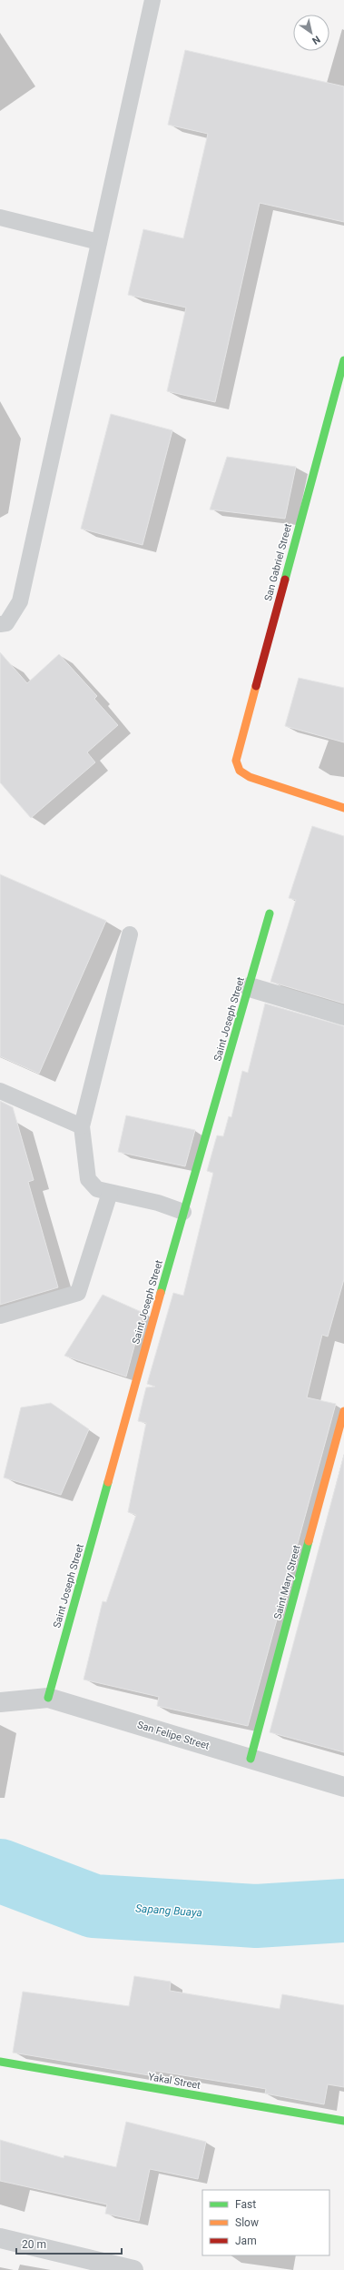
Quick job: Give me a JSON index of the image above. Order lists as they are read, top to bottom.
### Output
{
  "streets": {
    "street": [
      "San Gabriel Street",
      "Saint Joseph Street",
      "Saint Mary Street",
      "San Felipe Street",
      "Yakal Street"
    ]
  },
  "crossings": [
    ["Saint Joseph Street", "San Felipe Street"],
    ["Saint Mary Street", "San Felipe Street"]
  ],
  "water": ["Sapang Buaya"],
  "legend": ["Fast", "Slow", "Jam"],
  "scale_bar": "20 m",
  "north": "bottom right"
}
